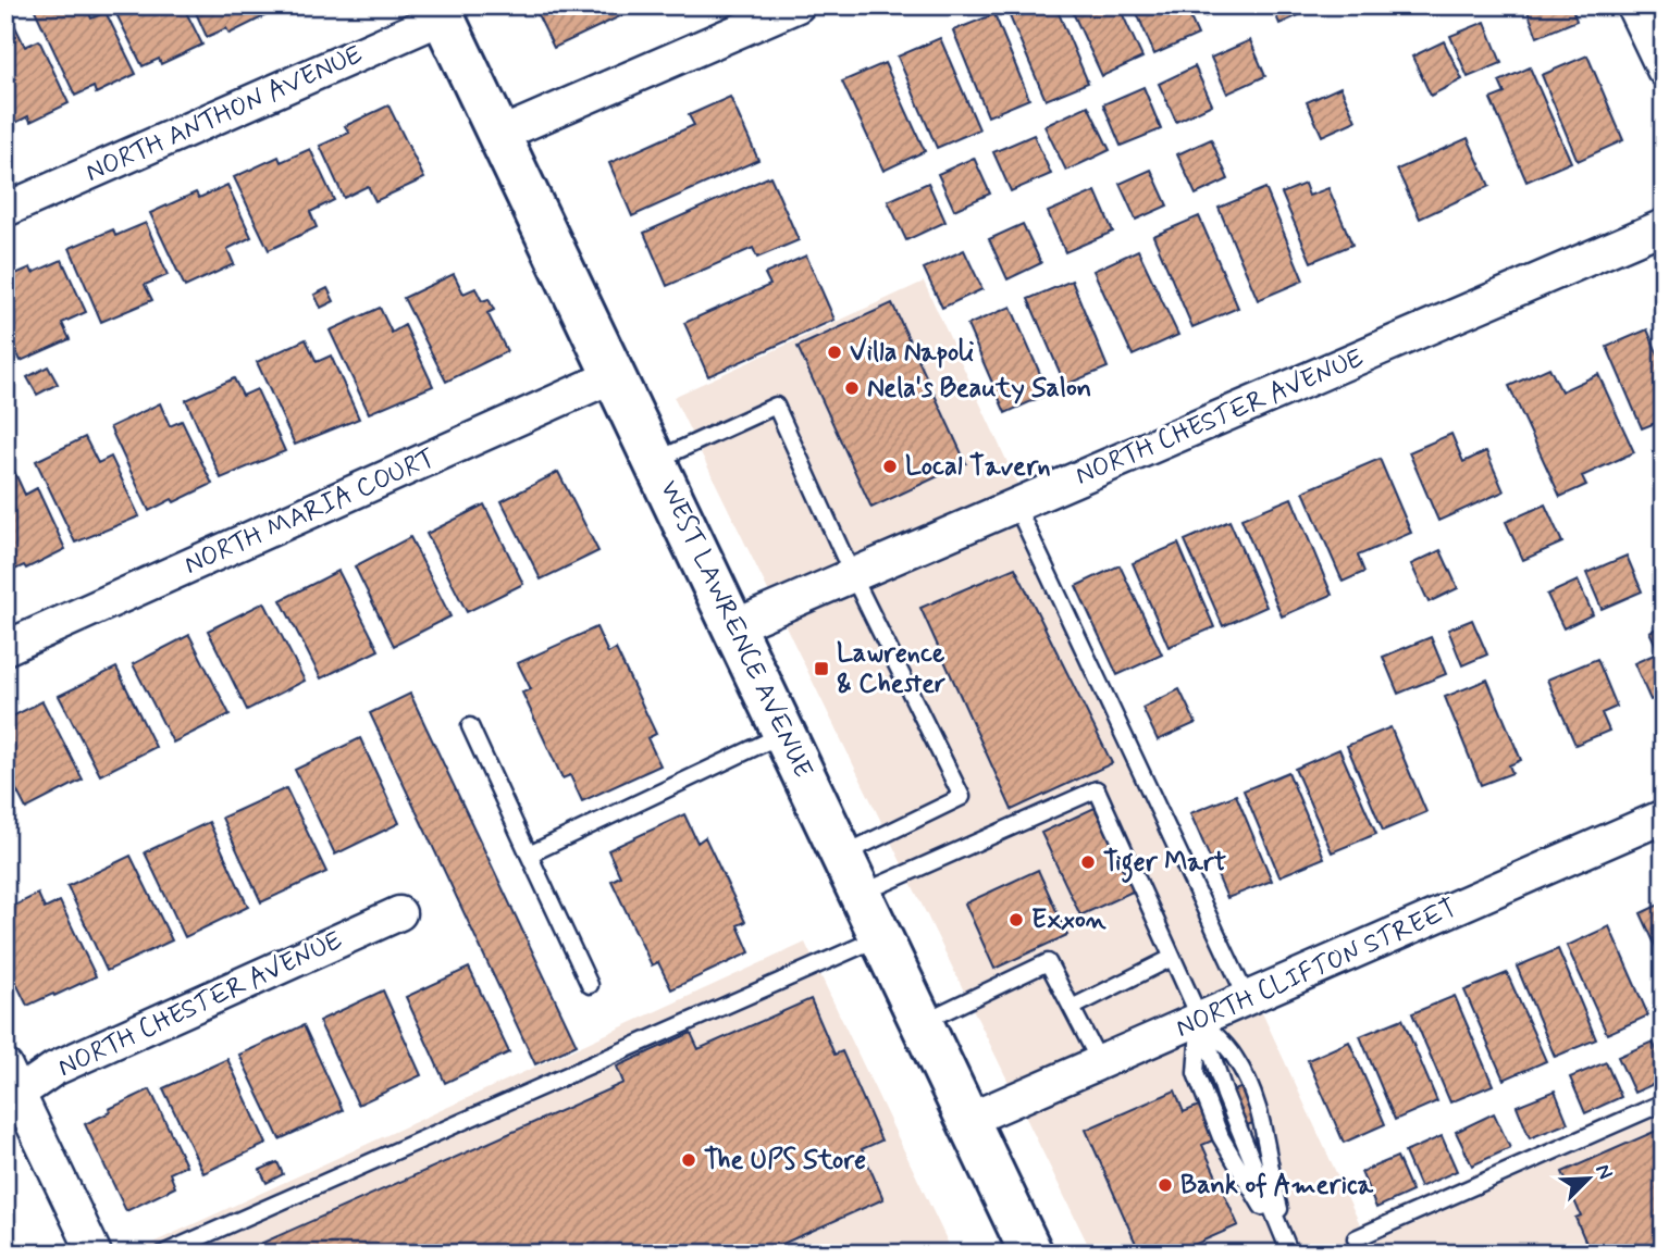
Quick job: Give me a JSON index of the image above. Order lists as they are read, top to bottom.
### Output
{
  "streets": {
    "main road": ["WEST LAWRENCE AVENUE"],
    "street": [
      "NORTH ANTHON AVENUE",
      "NORTH CHESTER AVENUE",
      "NORTH MARIA COURT",
      "NORTH CLIFTON STREET"
    ]
  },
  "crossings": [
    ["NORTH ANTHON AVENUE", "WEST LAWRENCE AVENUE"],
    ["NORTH CHESTER AVENUE", "WEST LAWRENCE AVENUE"],
    ["NORTH MARIA COURT", "WEST LAWRENCE AVENUE"],
    ["WEST LAWRENCE AVENUE", "NORTH CLIFTON STREET"]
  ],
  "places": {
    "other": [
      "Villa Napoli",
      "Nela's Beauty Salon",
      "Local Tavern",
      "Tiger Mart",
      "Exxon",
      "The UPS Store",
      "Bank of America"
    ],
    "transit": ["Lawrence & Chester"]
  },
  "north": "top right"
}
